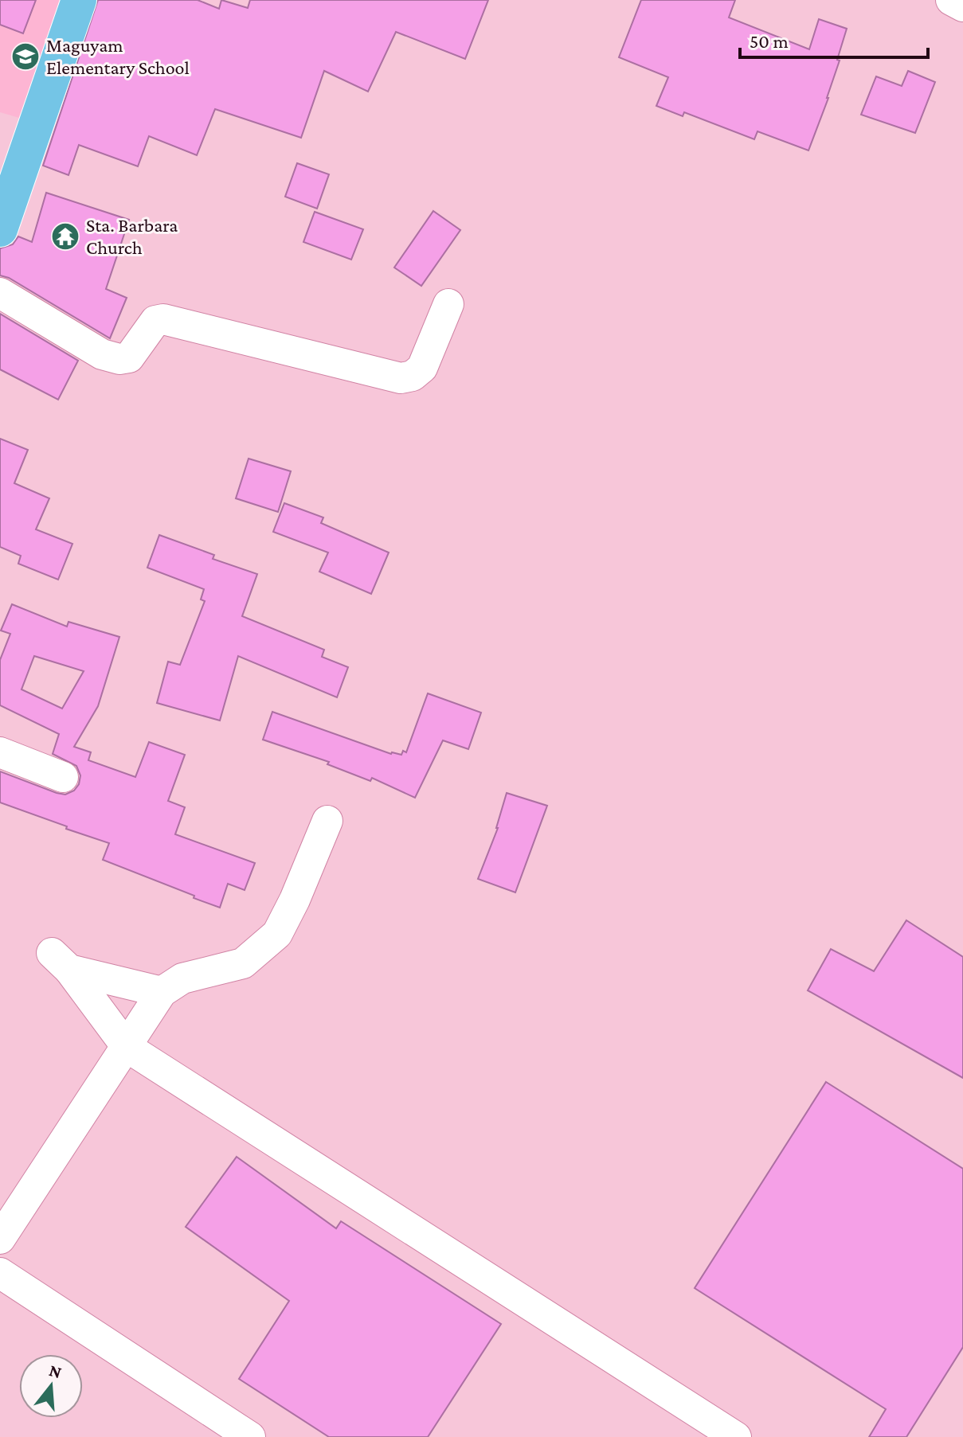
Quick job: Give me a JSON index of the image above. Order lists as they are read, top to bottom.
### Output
{
  "places": {
    "school or university": ["Maguyam Elementary School"],
    "temple": ["Sta. Barbara Church"]
  },
  "scale_bar": "50 m",
  "north": "top"
}
